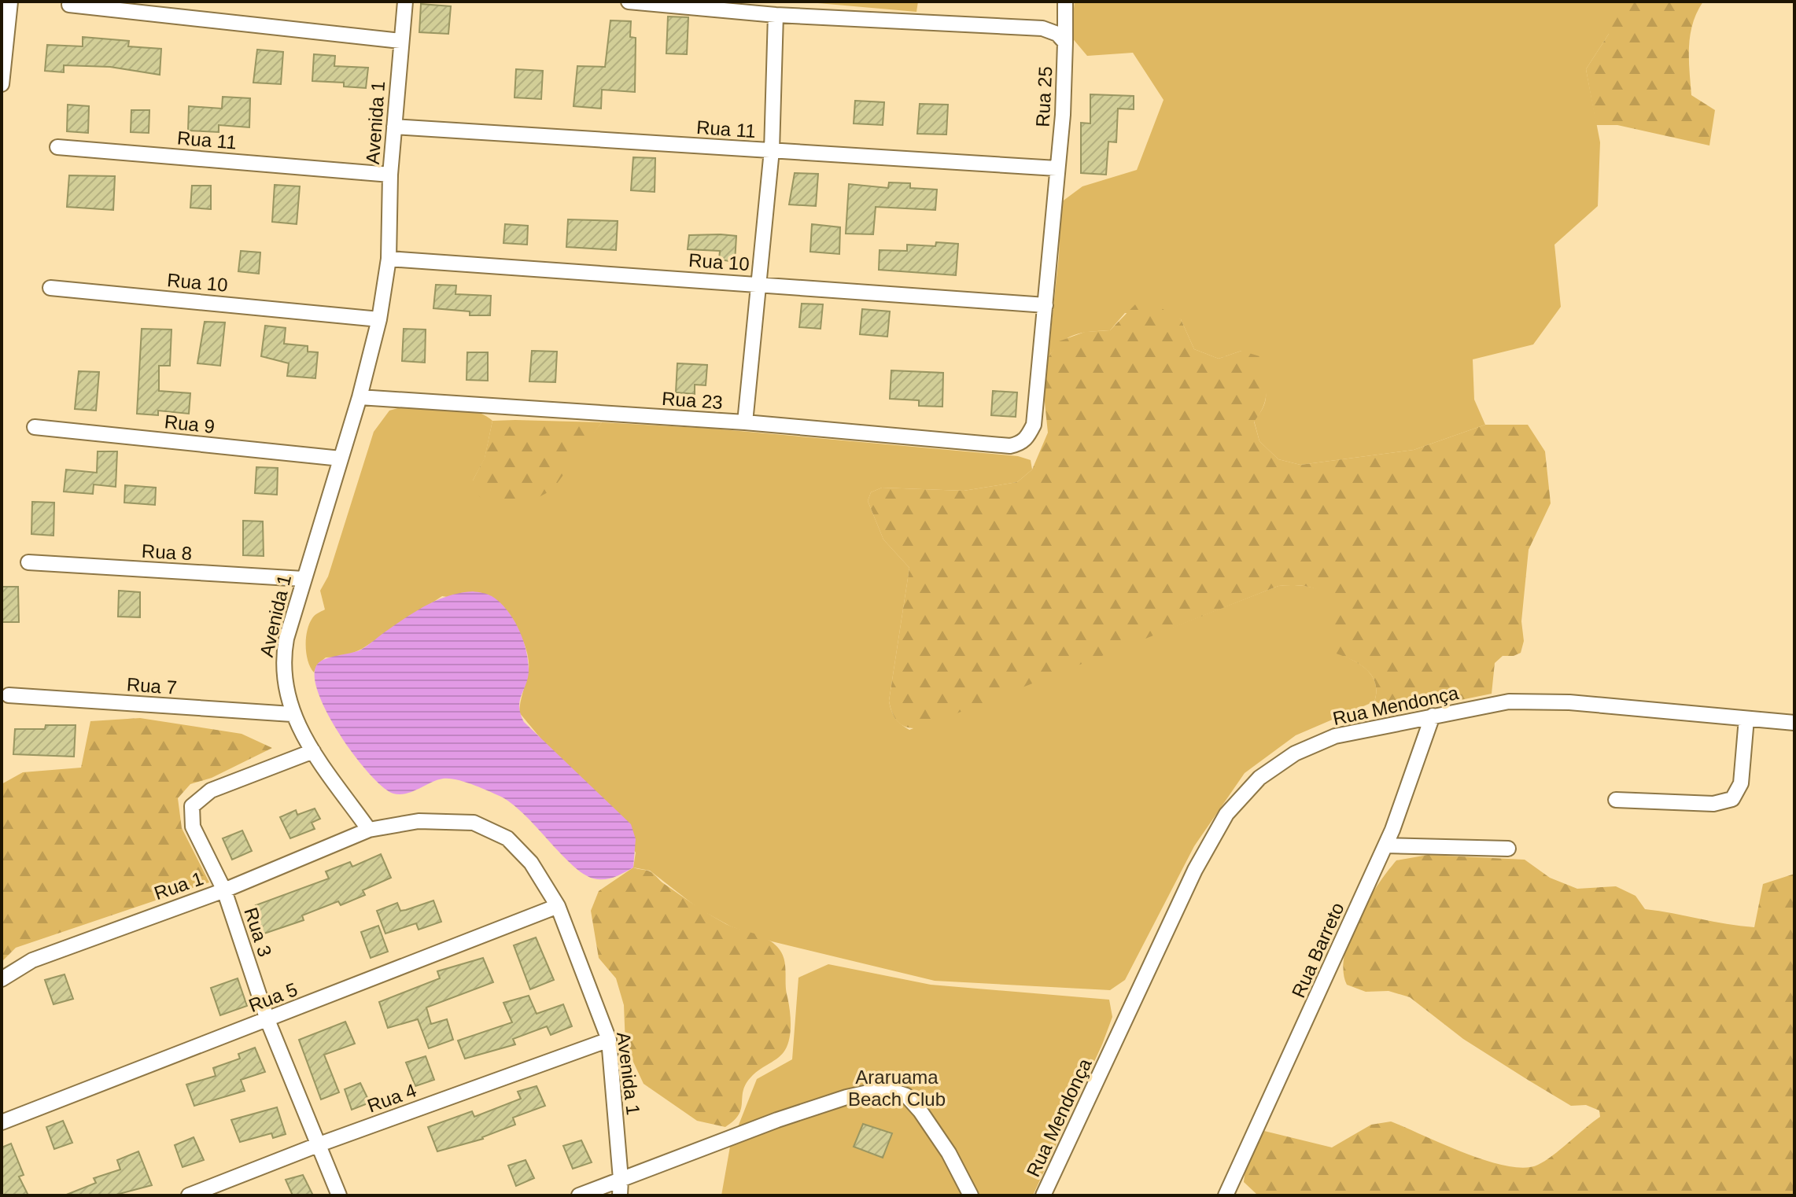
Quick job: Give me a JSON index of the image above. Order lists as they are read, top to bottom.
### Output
{
  "streets": {
    "street": [
      "Rua 25",
      "Avenida 1",
      "Rua 11",
      "Rua 10",
      "Rua 23",
      "Rua 9",
      "Rua 8",
      "Rua 7",
      "Rua Mendonça",
      "Rua 1",
      "Rua 3",
      "Rua Barreto",
      "Rua 5",
      "Rua 4"
    ]
  },
  "crossings": [
    ["Rua 25", "Rua 11"],
    ["Rua 25", "Rua 10"],
    ["Rua 25", "Rua 23"],
    ["Avenida 1", "Rua 11"],
    ["Avenida 1", "Rua 10"],
    ["Avenida 1", "Rua 23"],
    ["Avenida 1", "Rua 9"],
    ["Avenida 1", "Rua 8"],
    ["Avenida 1", "Rua 7"],
    ["Avenida 1", "Rua 1"],
    ["Avenida 1", "Rua 3"],
    ["Avenida 1", "Rua 5"],
    ["Avenida 1", "Rua 4"],
    ["Rua Mendonça", "Rua Barreto"],
    ["Rua 1", "Rua 3"],
    ["Rua 3", "Rua 5"],
    ["Rua 3", "Rua 4"]
  ],
  "parks": ["Araruama Beach Club"]
}
